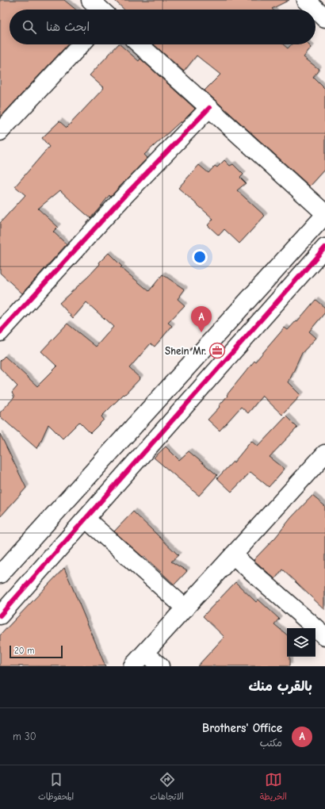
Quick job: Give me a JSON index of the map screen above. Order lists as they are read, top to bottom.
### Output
{
  "places": {
    "office": ["Shein Mr."]
  },
  "scale_bar": "20 m",
  "page": {
    "search": "ابحث هنا",
    "pins": "A",
    "scale": "20 m",
    "heading": "بالقرب منك",
    "list": [
      {
        "mark": "A",
        "name": "Brothers' Office",
        "note": "مكتب",
        "value": "30 m"
      }
    ],
    "nav": ["الخريطة", "الاتجاهات", "المحفوظات"]
  }
}
